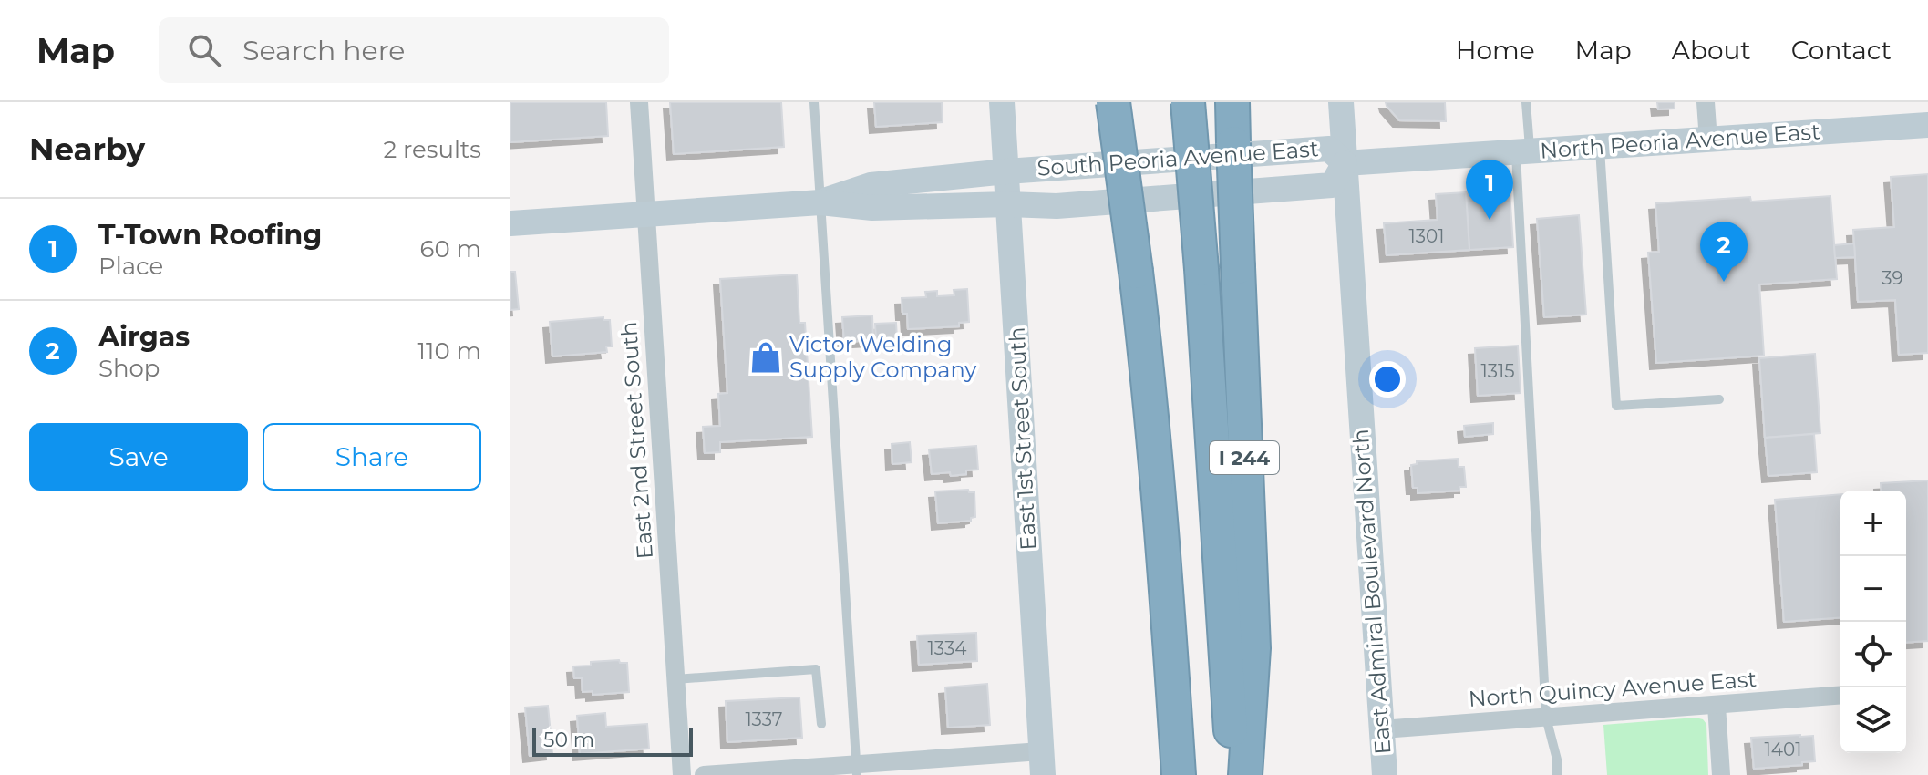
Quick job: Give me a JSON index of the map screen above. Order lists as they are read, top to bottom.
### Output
{
  "streets": {
    "highway": ["I 244"],
    "main road": [
      "North Peoria Avenue East",
      "South Peoria Avenue East",
      "East 1st Street South",
      "East Admiral Boulevard North"
    ],
    "street": ["East 2nd Street South", "North Quincy Avenue East"]
  },
  "crossings": [
    ["North Peoria Avenue East", "South Peoria Avenue East"],
    ["North Peoria Avenue East", "East Admiral Boulevard North"],
    ["South Peoria Avenue East", "East 1st Street South"],
    ["South Peoria Avenue East", "East 2nd Street South"],
    ["South Peoria Avenue East", "East Admiral Boulevard North"],
    ["East Admiral Boulevard North", "North Quincy Avenue East"]
  ],
  "places": {
    "shop": ["Victor Welding Supply Company"]
  },
  "house_numbers": [
    "1301",
    "39",
    "1315",
    "1334",
    "1337",
    "1401"
  ],
  "scale_bar": "50 m",
  "page": {
    "header": "Map",
    "search": "Search here",
    "nav": [
      "Home",
      "Map",
      "About",
      "Contact"
    ],
    "heading": ["Nearby", "2 results"],
    "pins": ["1", "2"],
    "list": [
      {
        "mark": "1",
        "name": "T-Town Roofing",
        "note": "Place",
        "value": "60 m"
      },
      {
        "mark": "2",
        "name": "Airgas",
        "note": "Shop",
        "value": "110 m"
      }
    ],
    "buttons": ["Save", "Share"],
    "map_buttons": ["+", "−"],
    "scale": "50 m"
  }
}
